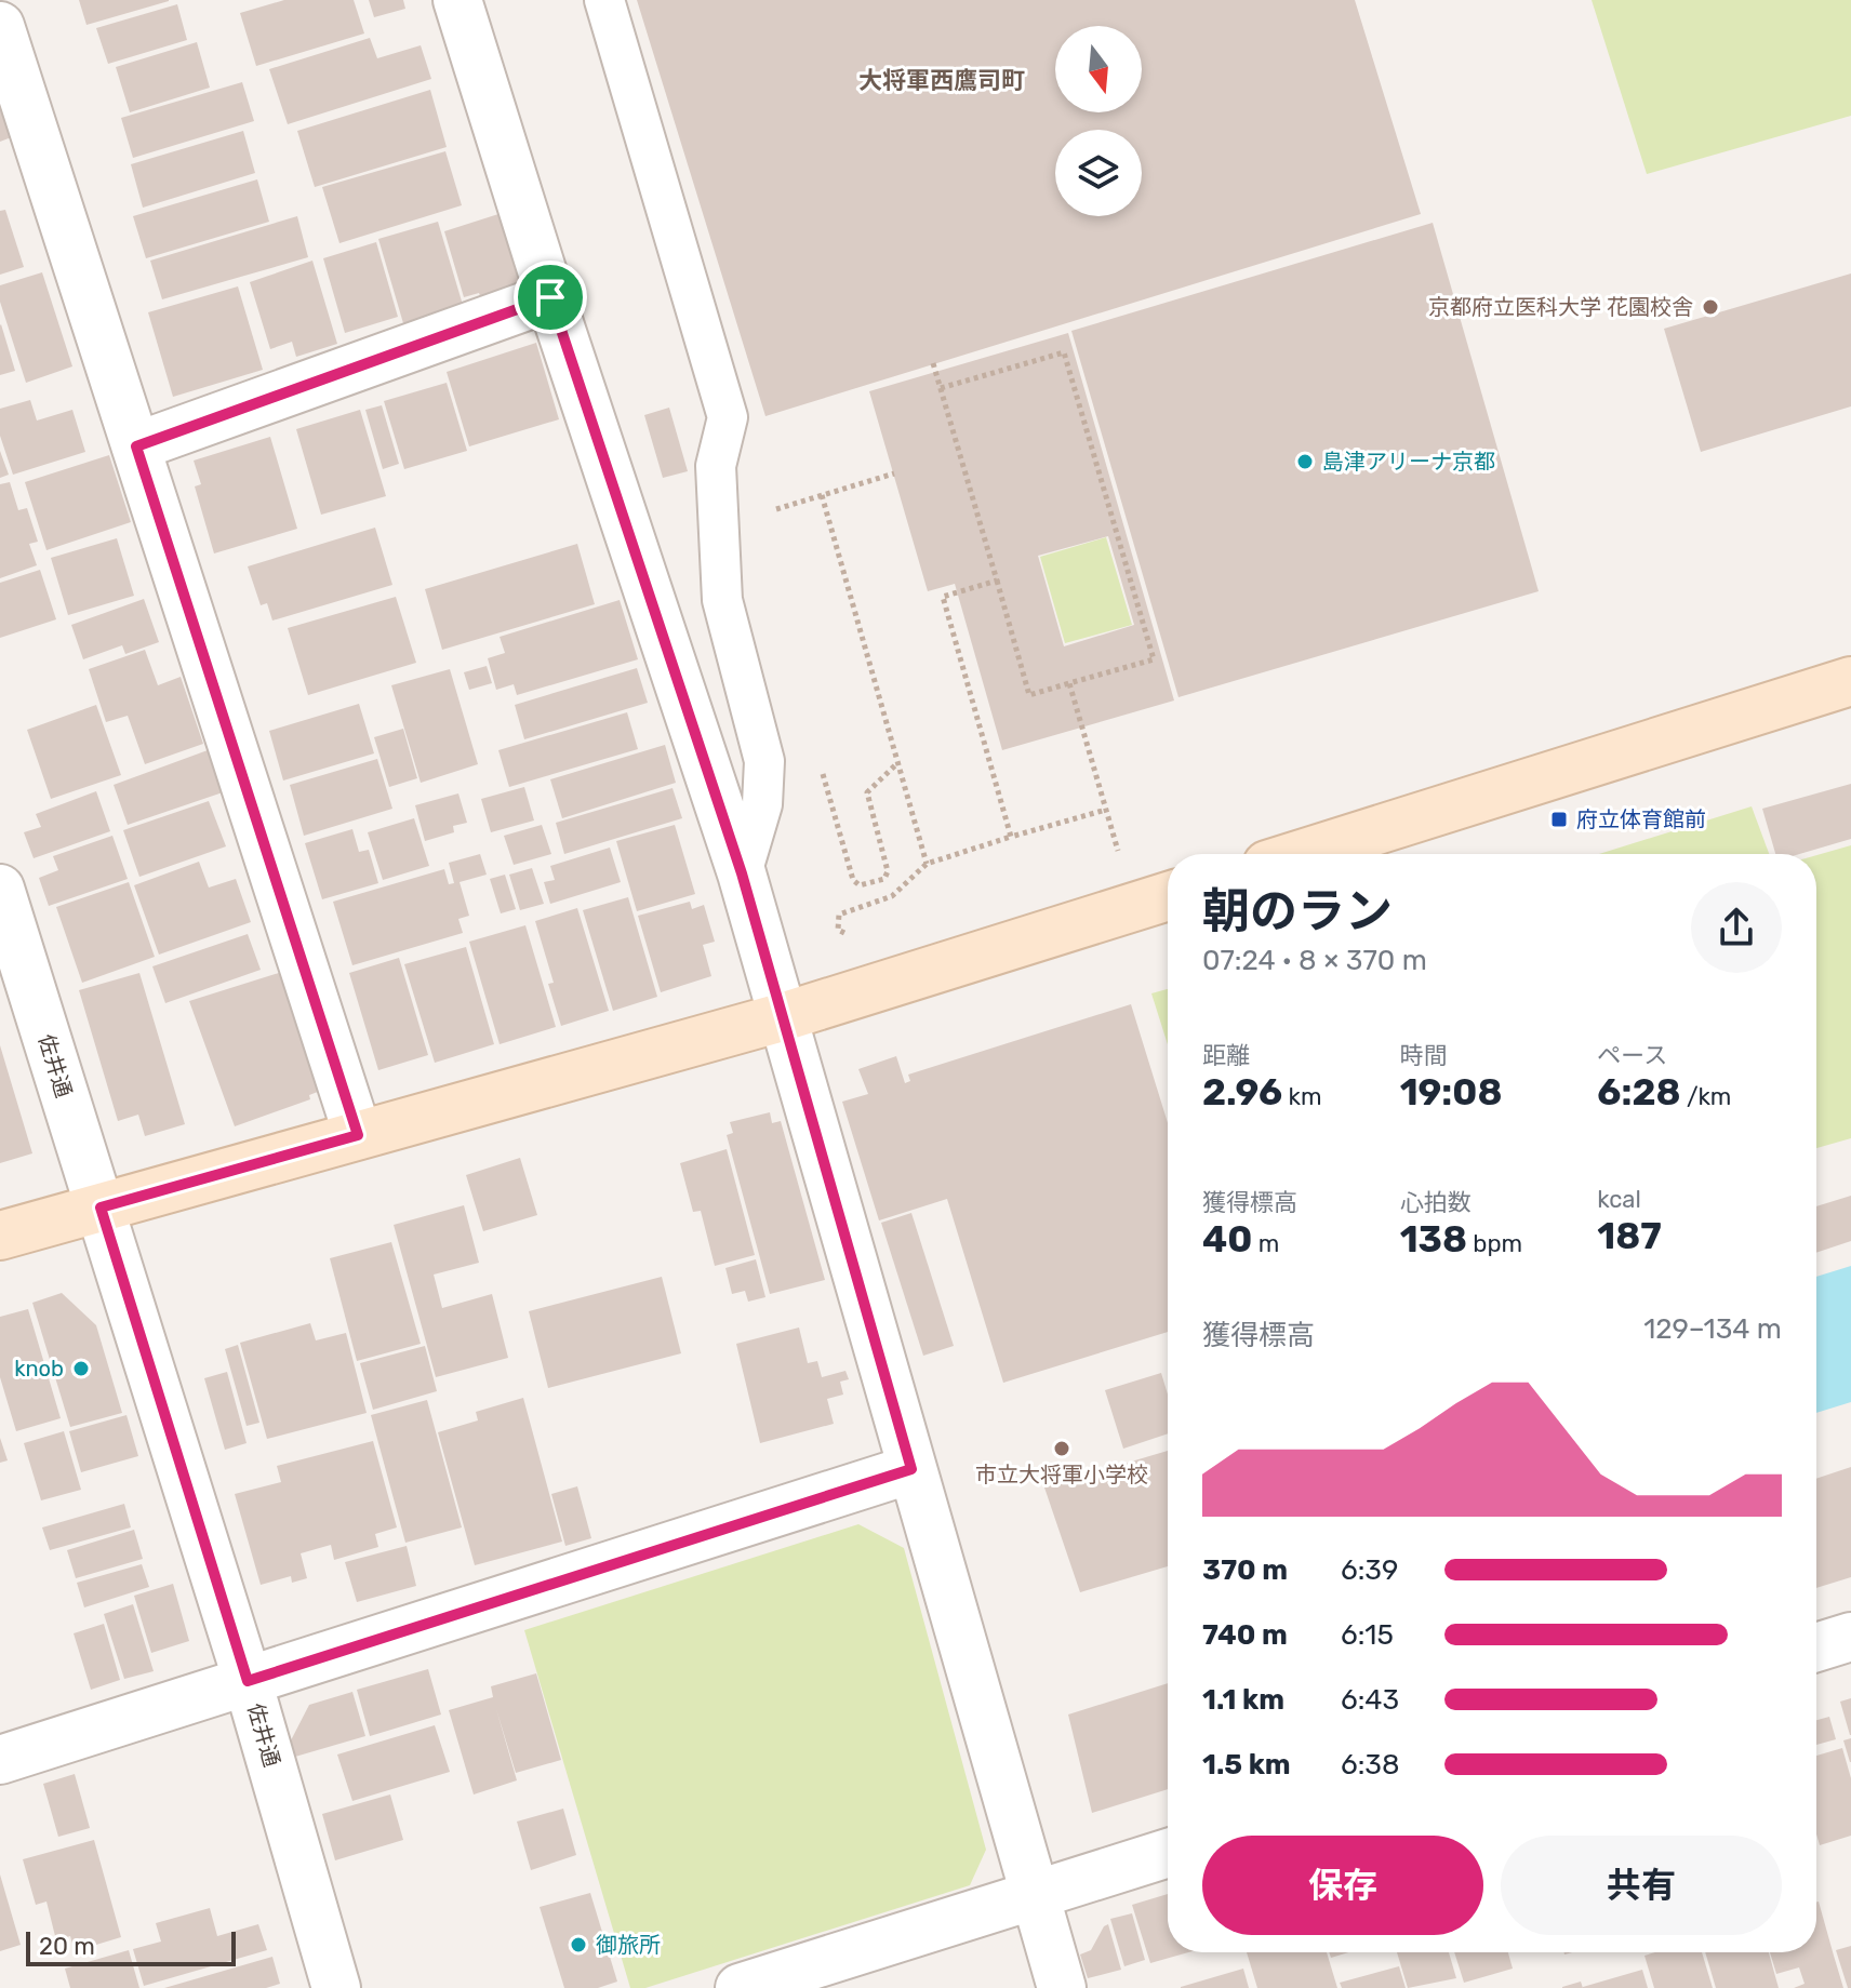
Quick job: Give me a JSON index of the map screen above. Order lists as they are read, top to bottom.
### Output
{
  "streets": {
    "street": ["佐井通"]
  },
  "districts": ["大将軍西鷹司町"],
  "places": {
    "other": [
      "京都府立医科大学 花園校舎",
      "島津アリーナ京都",
      "knob",
      "市立大将軍小学校",
      "御旅所"
    ],
    "transit": ["府立体育館前"]
  },
  "scale_bar": "20 m",
  "north": "bottom",
  "page": {
    "heading": ["朝のラン", "07:24 · 8 × 370 m"],
    "stats": [
      ["距離", "2.96 km"],
      ["時間", "19:08"],
      ["ペース", "6:28 /km"],
      ["獲得標高", "40 m"],
      ["心拍数", "138 bpm"],
      ["kcal", "187"]
    ],
    "chart": ["獲得標高", "129–134 m"],
    "list": [
      {
        "name": "370 m",
        "note": "6:39"
      },
      {
        "name": "740 m",
        "note": "6:15"
      },
      {
        "name": "1.1 km",
        "note": "6:43"
      },
      {
        "name": "1.5 km",
        "note": "6:38"
      }
    ],
    "buttons": ["保存", "共有"],
    "scale": "20 m"
  }
}
